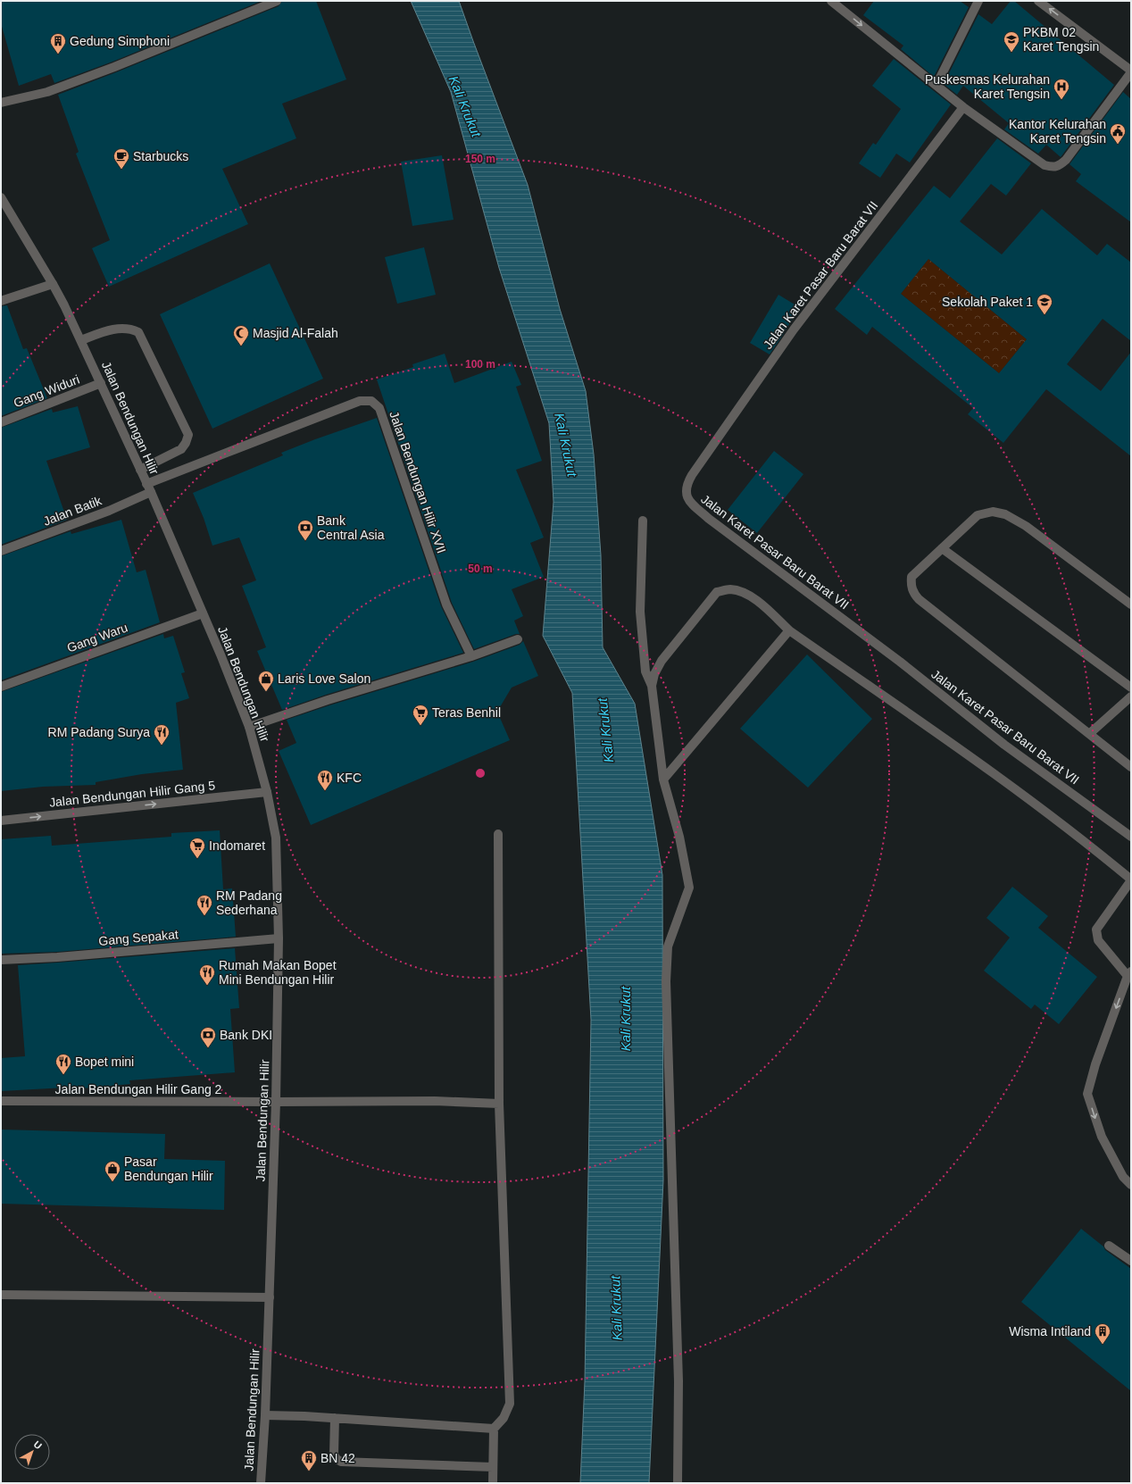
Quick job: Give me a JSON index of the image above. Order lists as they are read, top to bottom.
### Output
{
  "streets": {
    "street": [
      "Jalan Karet Pasar Baru Barat VII",
      "Gang Widuri",
      "Jalan Bendungan Hilir",
      "Jalan Bendungan Hilir XVII",
      "Jalan Batik",
      "Gang Waru",
      "Jalan Bendungan Hilir Gang 5",
      "Gang Sepakat",
      "Jalan Bendungan Hilir Gang 2"
    ]
  },
  "crossings": [
    ["Gang Widuri", "Jalan Bendungan Hilir"],
    ["Jalan Bendungan Hilir", "Jalan Bendungan Hilir XVII"],
    ["Jalan Bendungan Hilir", "Jalan Batik"],
    ["Jalan Bendungan Hilir", "Gang Waru"],
    ["Jalan Bendungan Hilir", "Jalan Bendungan Hilir Gang 5"],
    ["Jalan Bendungan Hilir", "Gang Sepakat"],
    ["Jalan Bendungan Hilir", "Jalan Bendungan Hilir Gang 2"],
    ["Jalan Bendungan Hilir XVII", "Jalan Batik"]
  ],
  "one_way": ["Jalan Bendungan Hilir Gang 5"],
  "water": ["Kali Krukut"],
  "places": {
    "school or university": ["PKBM 02 Karet Tengsin", "Sekolah Paket 1"],
    "building": ["Gedung Simphoni", "Wisma Intiland", "BN 42"],
    "hospital": ["Puskesmas Kelurahan Karet Tengsin"],
    "public building": ["Kantor Kelurahan Karet Tengsin"],
    "cafe": ["Starbucks"],
    "mosque": ["Masjid Al-Falah"],
    "bank": ["Bank Central Asia", "Bank DKI"],
    "shop": ["Laris Love Salon", "Pasar Bendungan Hilir"],
    "supermarket": ["Teras Benhil", "Indomaret"],
    "restaurant": [
      "RM Padang Surya",
      "KFC",
      "RM Padang Sederhana",
      "Rumah Makan Bopet Mini Bendungan Hilir",
      "Bopet mini"
    ]
  },
  "north": "top right",
  "rings": ["150 m", "100 m", "50 m"]
}
